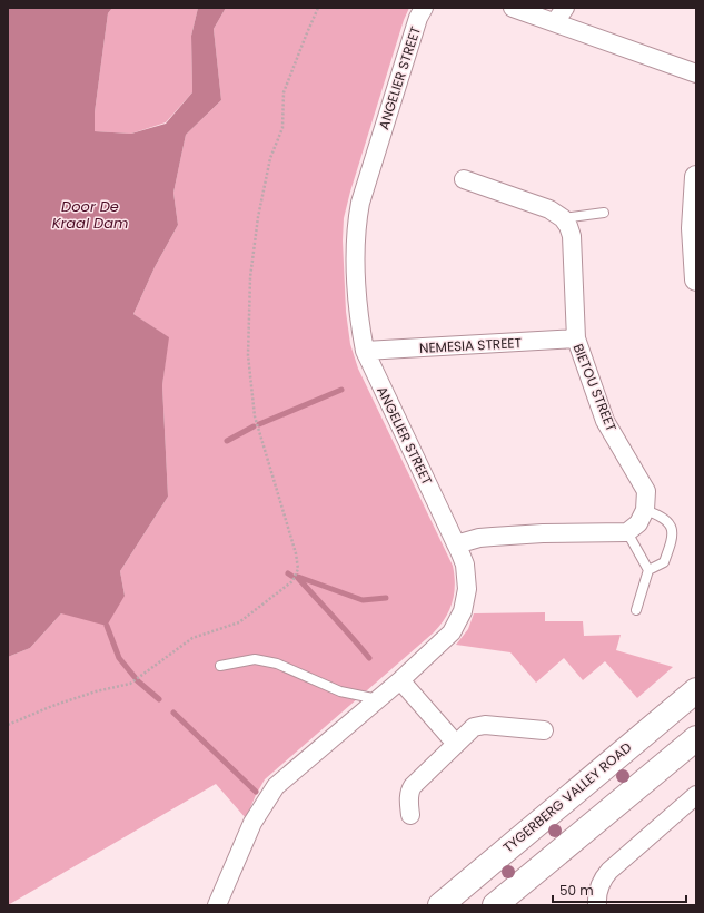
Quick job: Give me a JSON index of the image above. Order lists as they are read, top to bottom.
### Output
{
  "streets": {
    "main road": ["TYGERBERG VALLEY ROAD"],
    "street": ["ANGELIER STREET", "NEMESIA STREET", "BIETOU STREET"]
  },
  "crossings": [
    ["ANGELIER STREET", "NEMESIA STREET"],
    ["NEMESIA STREET", "BIETOU STREET"]
  ],
  "water": ["Door De Kraal Dam"],
  "scale_bar": "50 m"
}
